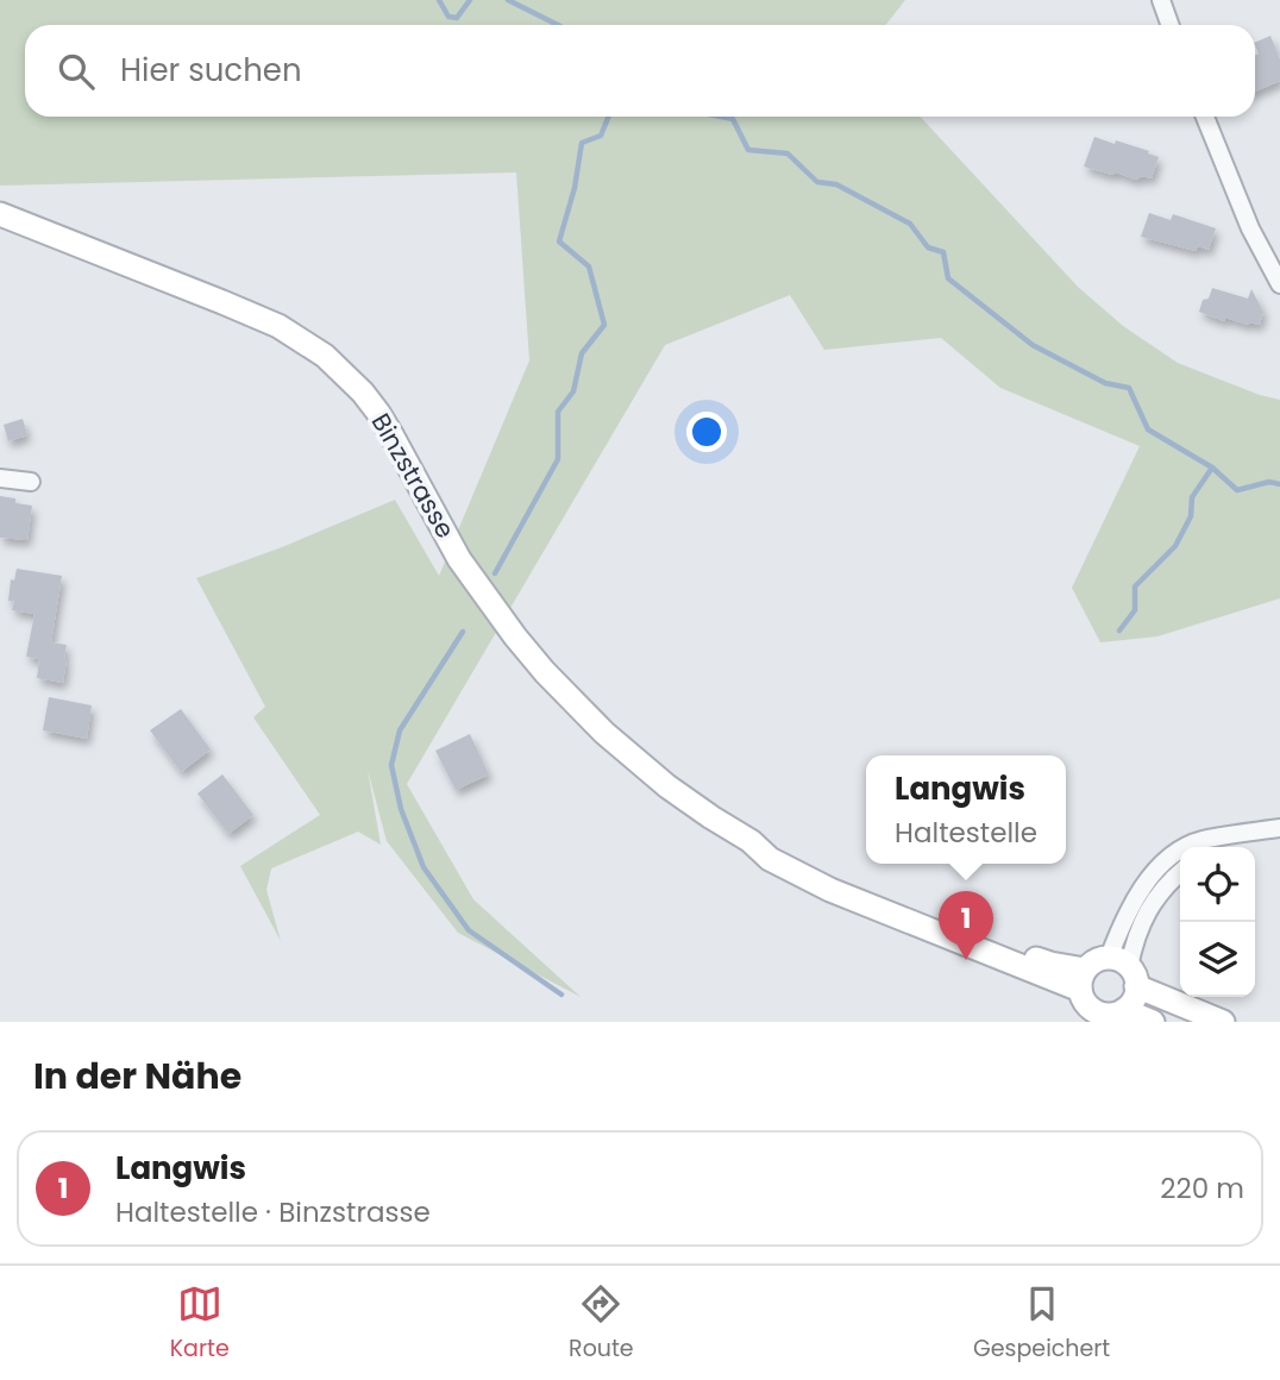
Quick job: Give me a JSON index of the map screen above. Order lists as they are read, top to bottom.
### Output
{
  "streets": {
    "main road": ["Binzstrasse"]
  },
  "page": {
    "search": "Hier suchen",
    "popup": ["Langwis", "Haltestelle"],
    "pins": "1",
    "heading": "In der Nähe",
    "list": [
      {
        "mark": "1",
        "name": "Langwis",
        "note": "Haltestelle · Binzstrasse",
        "value": "220 m"
      }
    ],
    "nav": ["Karte", "Route", "Gespeichert"]
  }
}
